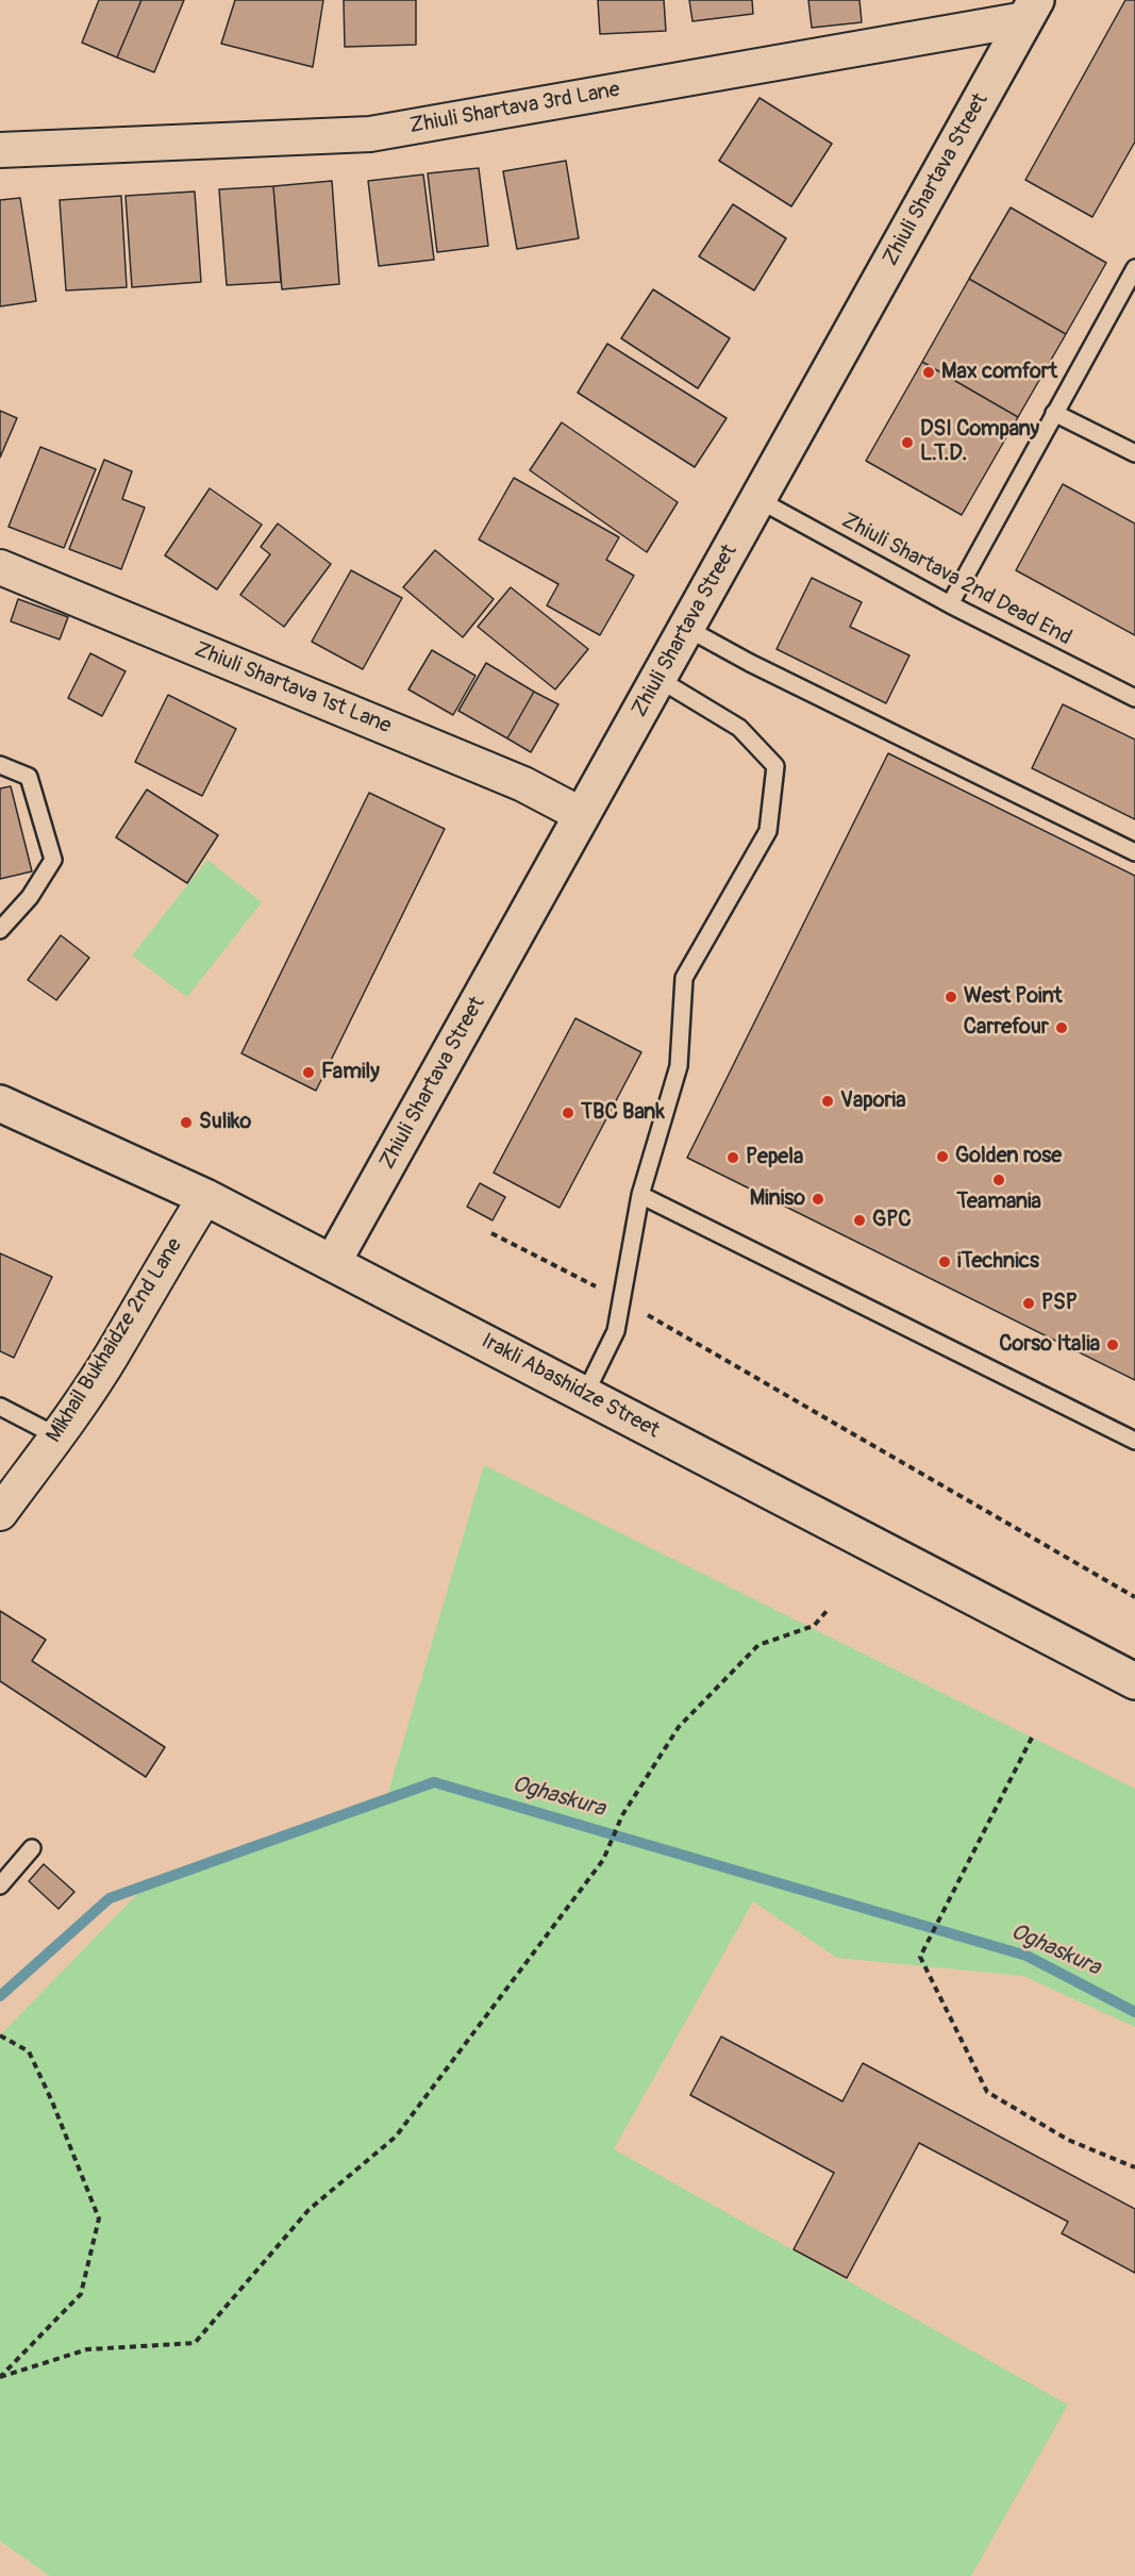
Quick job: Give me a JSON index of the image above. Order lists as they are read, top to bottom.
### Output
{
  "streets": {
    "street": [
      "Zhiuli Shartava 3rd Lane",
      "Zhiuli Shartava Street",
      "Zhiuli Shartava 1st Lane",
      "Mikhail Bukhaidze 2nd Lane",
      "Irakli Abashidze Street"
    ],
    "lane": ["Zhiuli Shartava 2nd Dead End"]
  },
  "crossings": [
    ["Zhiuli Shartava 3rd Lane", "Zhiuli Shartava Street"],
    ["Zhiuli Shartava Street", "Zhiuli Shartava 2nd Dead End"],
    ["Zhiuli Shartava Street", "Zhiuli Shartava 1st Lane"],
    ["Zhiuli Shartava Street", "Irakli Abashidze Street"],
    ["Mikhail Bukhaidze 2nd Lane", "Irakli Abashidze Street"]
  ],
  "water": ["Oghaskura"],
  "places": [
    "Max comfort",
    "DSI Company L.T.D.",
    "West Point",
    "Carrefour",
    "Family",
    "Vaporia",
    "TBC Bank",
    "Suliko",
    "Golden rose",
    "Pepela",
    "Teamania",
    "Miniso",
    "GPC",
    "iTechnics",
    "PSP",
    "Corso Italia"
  ]
}
